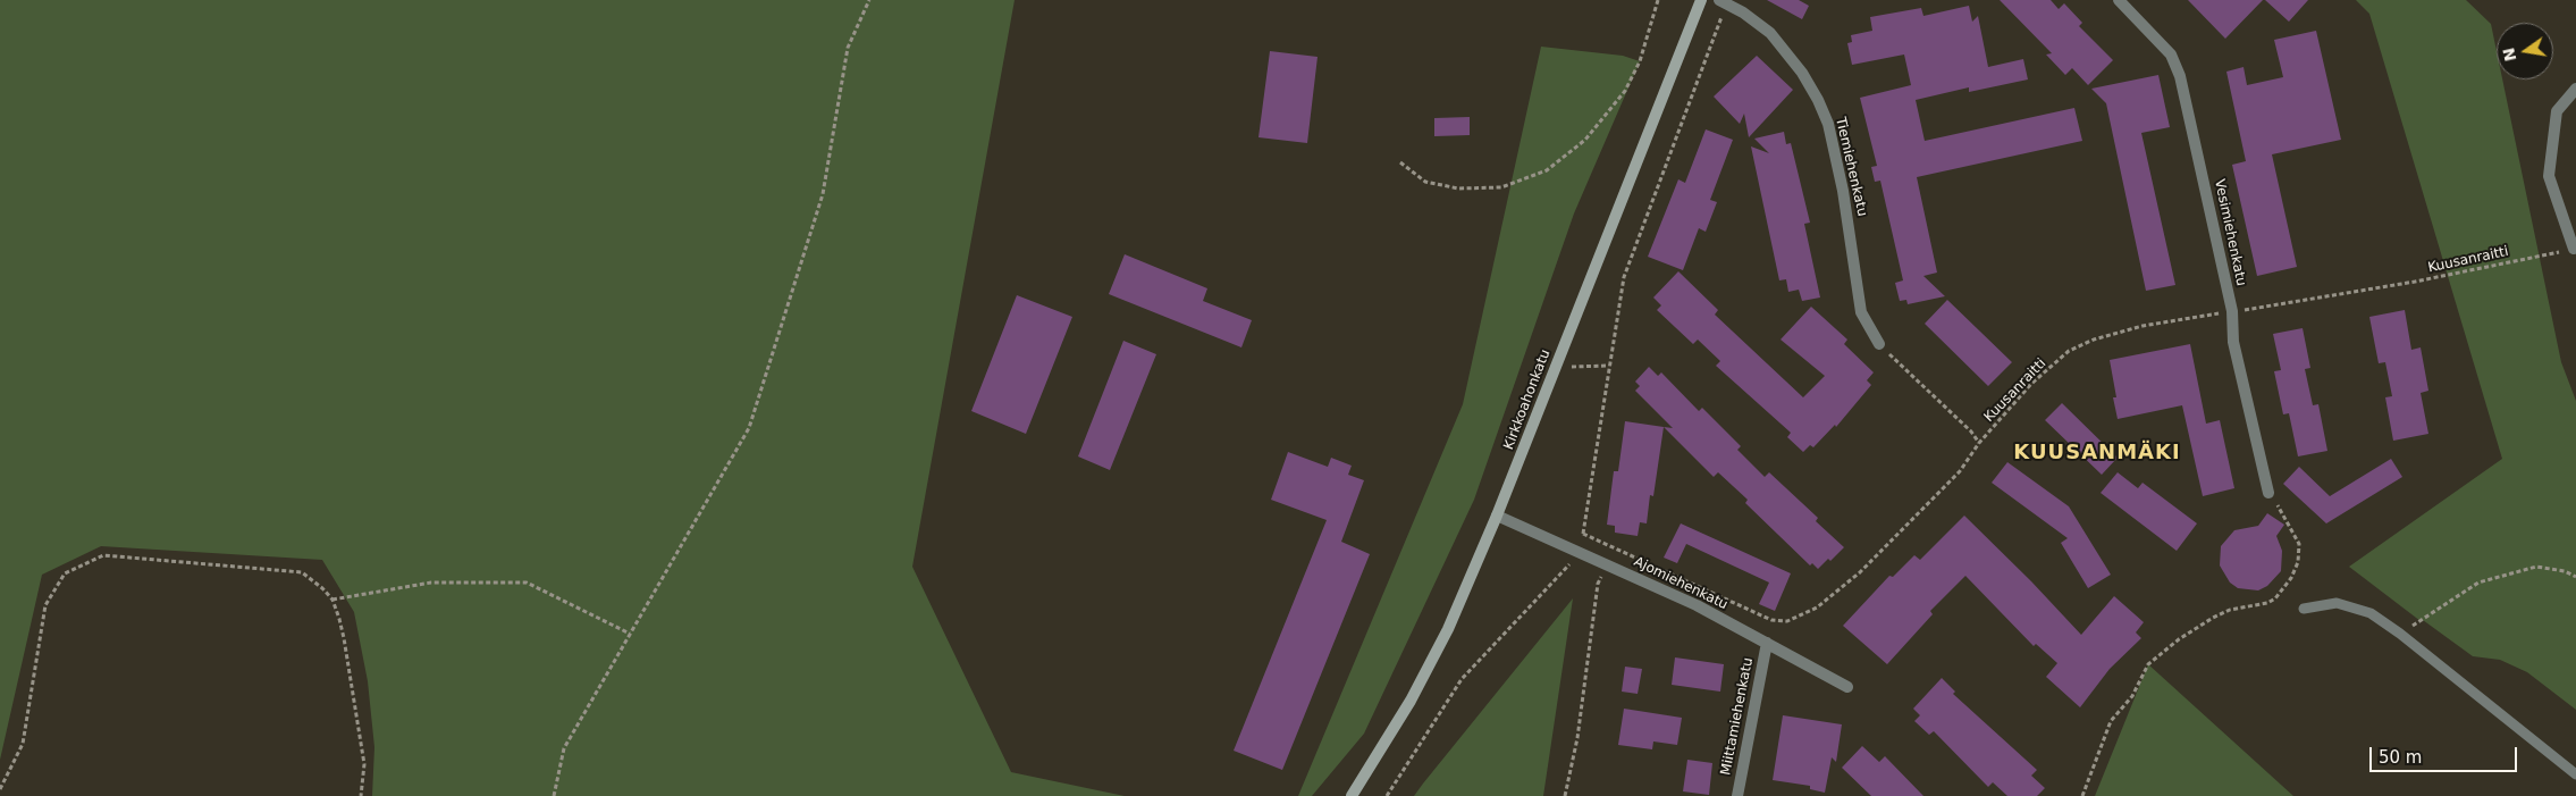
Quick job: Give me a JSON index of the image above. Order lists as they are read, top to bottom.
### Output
{
  "streets": {
    "street": [
      "Tiemiehenkatu",
      "Vesimiehenkatu",
      "Kirkkoahonkatu",
      "Ajomiehenkatu",
      "Miittamiehenkatu"
    ],
    "path": ["Kuusanraitti"]
  },
  "crossings": [
    ["Vesimiehenkatu", "Kuusanraitti"],
    ["Kirkkoahonkatu", "Ajomiehenkatu"],
    ["Ajomiehenkatu", "Miittamiehenkatu"]
  ],
  "districts": ["KUUSANMÄKI"],
  "scale_bar": "50 m",
  "north": "left"
}
